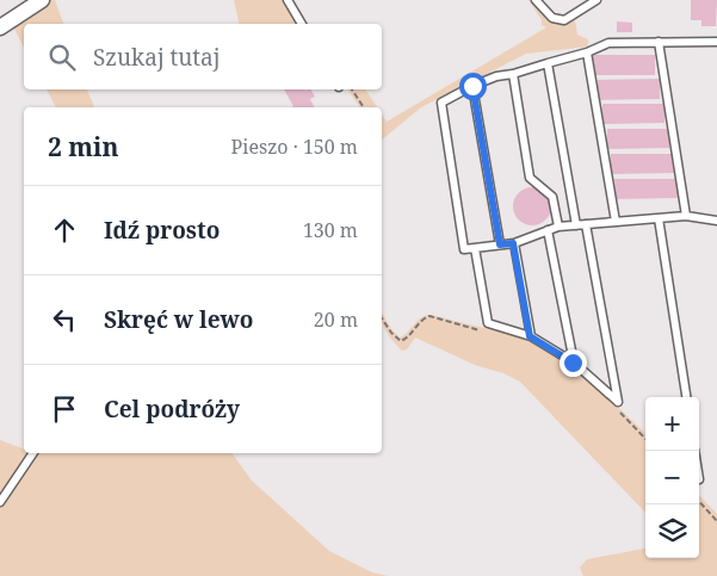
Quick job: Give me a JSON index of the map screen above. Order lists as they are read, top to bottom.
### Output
{
  "page": {
    "search": "Szukaj tutaj",
    "heading": ["2 min", "Pieszo · 150 m"],
    "list": [
      ["Idź prosto", "130 m"],
      ["Skręć w lewo", "20 m"],
      "Cel podróży"
    ],
    "map_buttons": ["+", "−"]
  }
}
